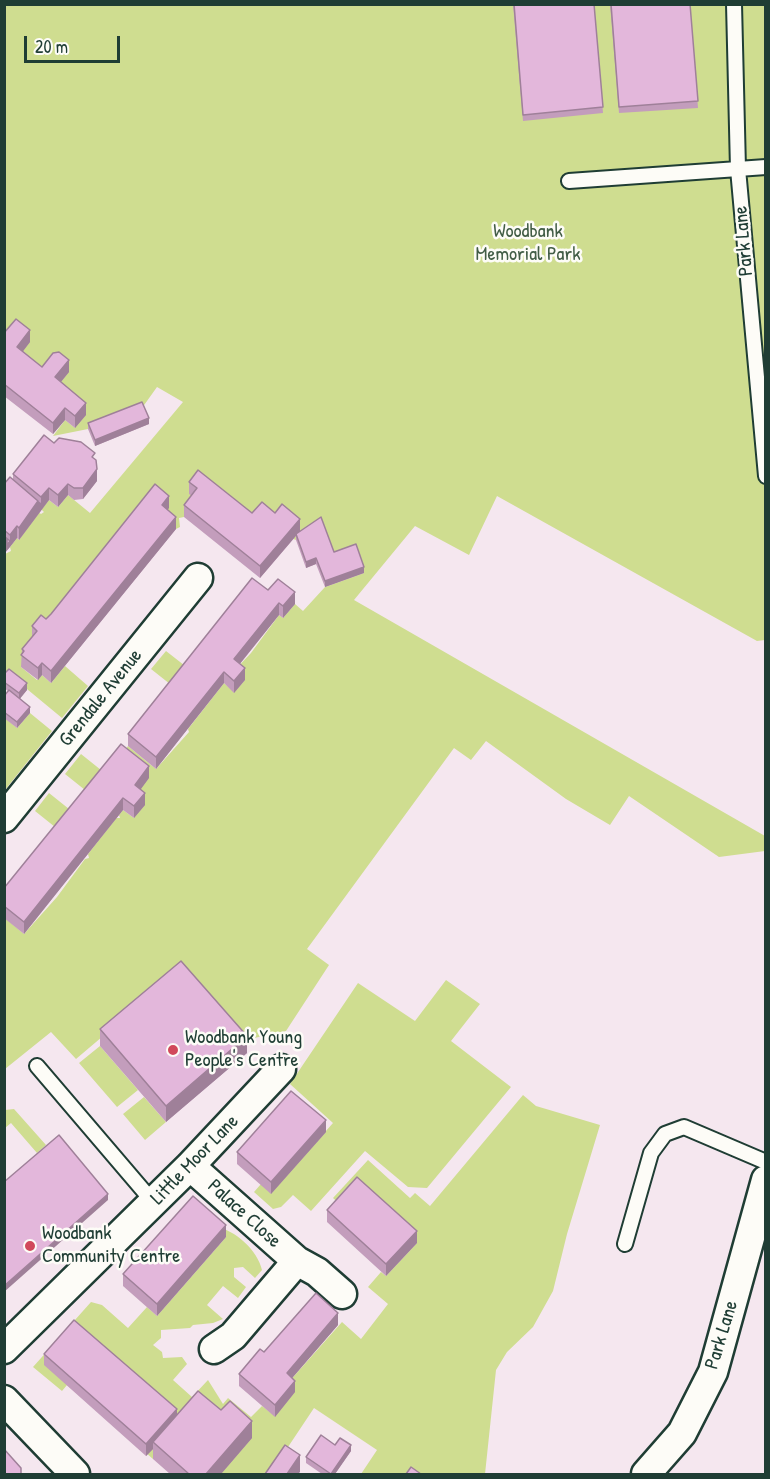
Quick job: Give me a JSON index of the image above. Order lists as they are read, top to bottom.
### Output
{
  "streets": {
    "street": [
      "Park Lane",
      "Grendale Avenue",
      "Little Moor Lane",
      "Palace Close"
    ]
  },
  "crossings": [
    ["Little Moor Lane", "Palace Close"]
  ],
  "parks": ["Woodbank Memorial Park"],
  "places": ["Woodbank Young People's Centre", "Woodbank Community Centre"],
  "scale_bar": "20 m"
}
